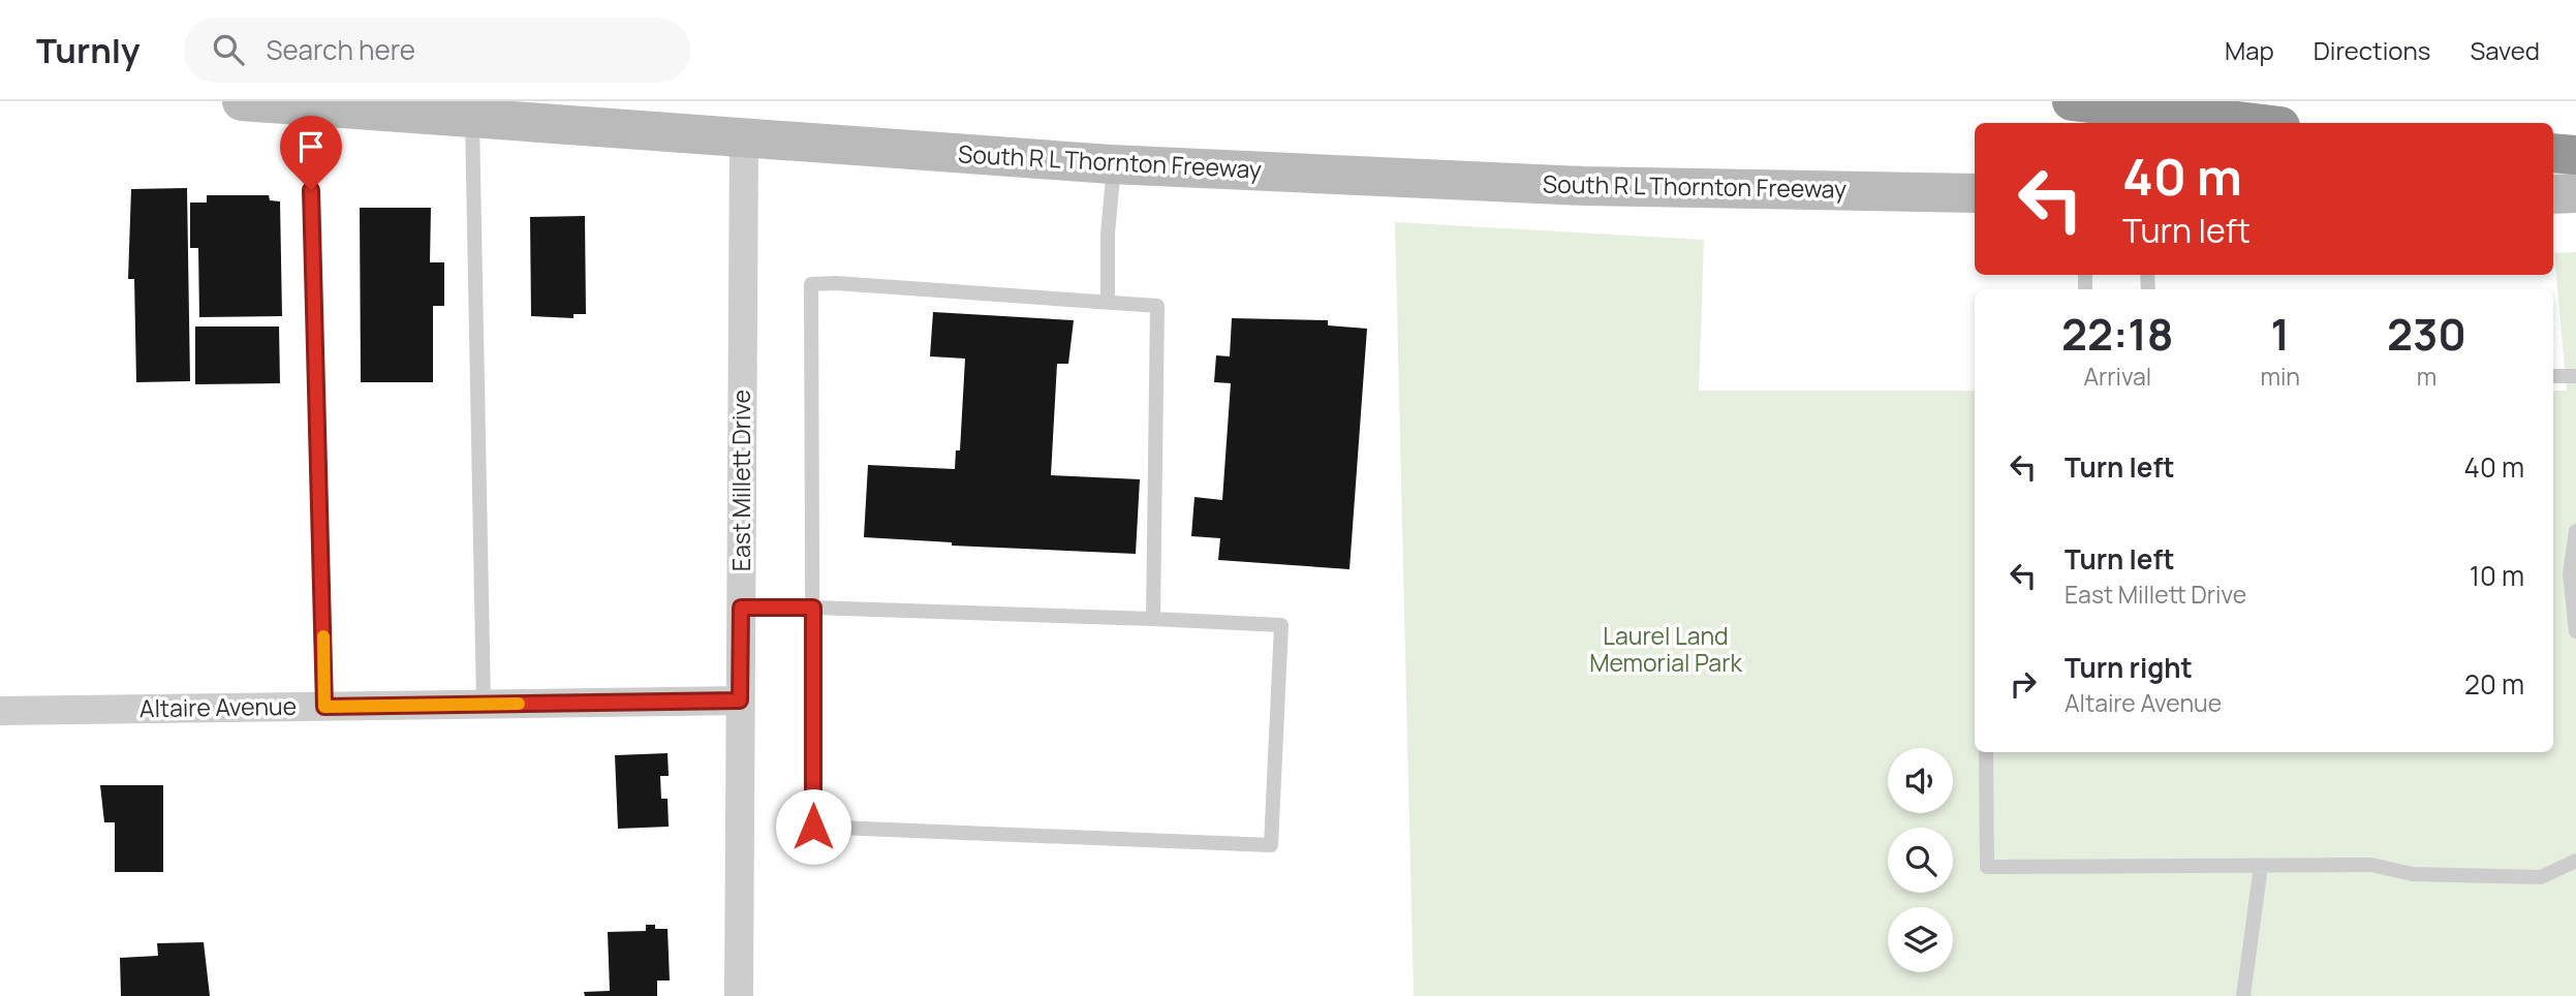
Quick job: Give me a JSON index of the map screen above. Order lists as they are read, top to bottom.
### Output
{
  "streets": {
    "main road": ["South R L Thornton Freeway"],
    "street": ["East Millett Drive", "Altaire Avenue"]
  },
  "crossings": [
    ["South R L Thornton Freeway", "East Millett Drive"],
    ["East Millett Drive", "Altaire Avenue"]
  ],
  "parks": ["Laurel Land Memorial Park"],
  "page": {
    "header": "Turnly",
    "search": "Search here",
    "nav": ["Map", "Directions", "Saved"],
    "turn": ["40 m", "Turn left"],
    "eta": [
      "22:18",
      "Arrival",
      "1",
      "min",
      "230",
      "m"
    ],
    "list": [
      {
        "name": "Turn left",
        "value": "40 m"
      },
      {
        "name": "Turn left",
        "note": "East Millett Drive",
        "value": "10 m"
      },
      {
        "name": "Turn right",
        "note": "Altaire Avenue",
        "value": "20 m"
      }
    ]
  }
}
